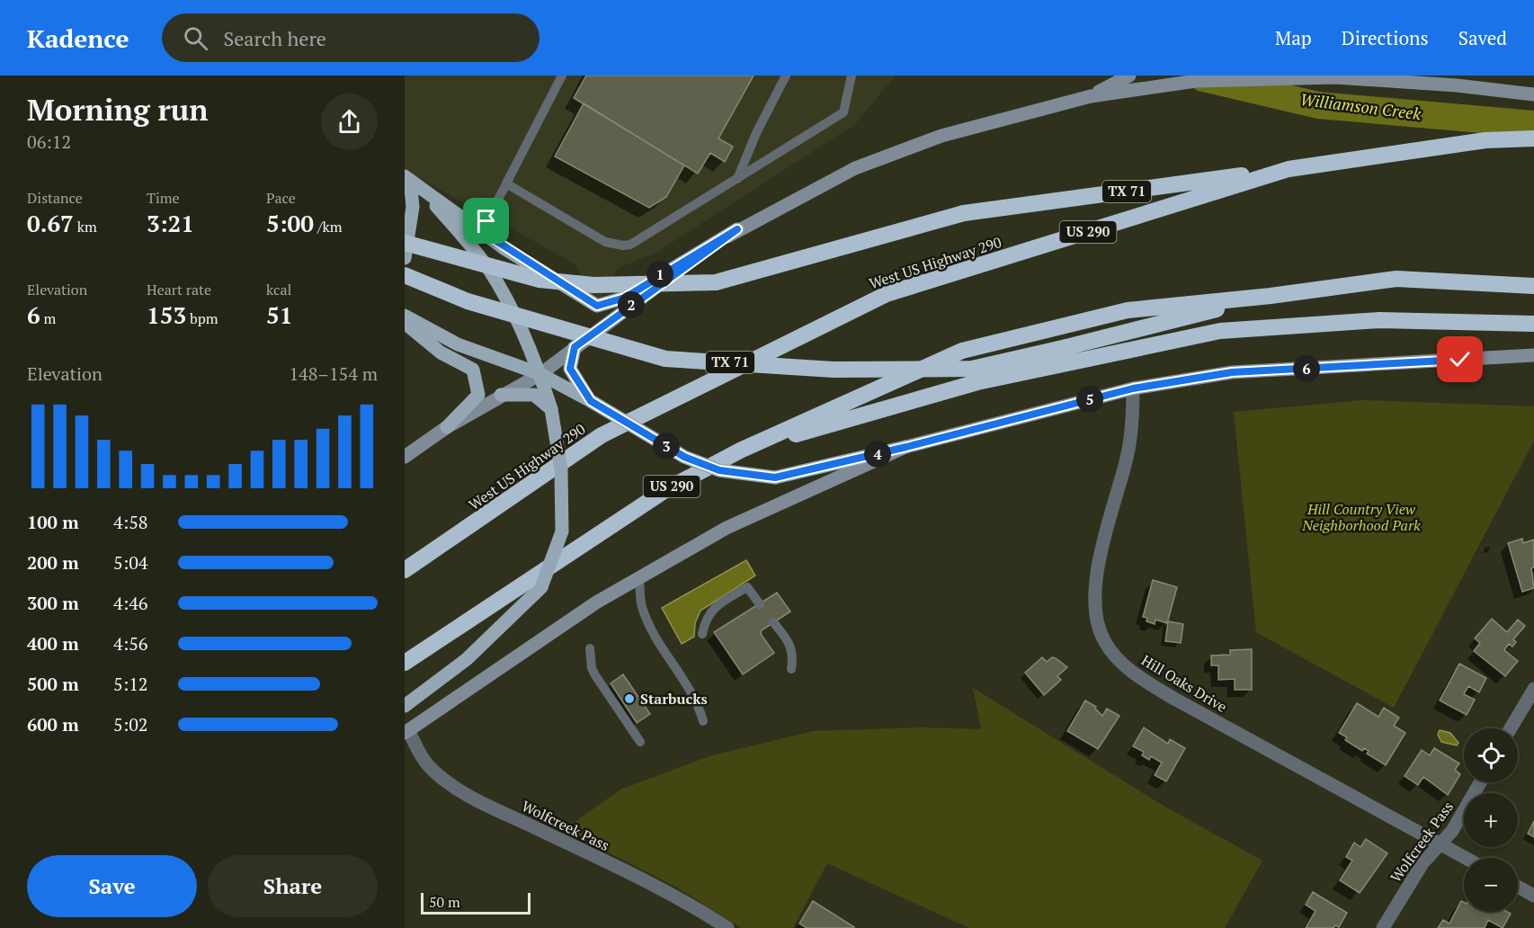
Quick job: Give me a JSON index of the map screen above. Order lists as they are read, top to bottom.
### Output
{
  "streets": {
    "highway": ["TX 71", "US 290", "West US Highway 290"],
    "street": ["Hill Oaks Drive", "Wolfcreek Pass"]
  },
  "crossings": [
    ["TX 71", "US 290"],
    ["TX 71", "West US Highway 290"],
    ["US 290", "West US Highway 290"],
    ["Hill Oaks Drive", "Wolfcreek Pass"]
  ],
  "water": ["Williamson Creek"],
  "parks": ["Hill Country View Neighborhood Park"],
  "places": ["Starbucks"],
  "scale_bar": "50 m",
  "page": {
    "header": "Kadence",
    "search": "Search here",
    "nav": ["Map", "Directions", "Saved"],
    "heading": ["Morning run", "06:12"],
    "stats": [
      ["Distance", "0.67 km"],
      ["Time", "3:21"],
      ["Pace", "5:00 /km"],
      ["Elevation", "6 m"],
      ["Heart rate", "153 bpm"],
      ["kcal", "51"]
    ],
    "pins": [
      "1",
      "2",
      "6",
      "5",
      "3",
      "4"
    ],
    "chart": ["Elevation", "148–154 m"],
    "list": [
      {
        "name": "100 m",
        "note": "4:58"
      },
      {
        "name": "200 m",
        "note": "5:04"
      },
      {
        "name": "300 m",
        "note": "4:46"
      },
      {
        "name": "400 m",
        "note": "4:56"
      },
      {
        "name": "500 m",
        "note": "5:12"
      },
      {
        "name": "600 m",
        "note": "5:02"
      }
    ],
    "map_buttons": ["+", "−"],
    "buttons": ["Save", "Share"],
    "scale": "50 m"
  }
}
